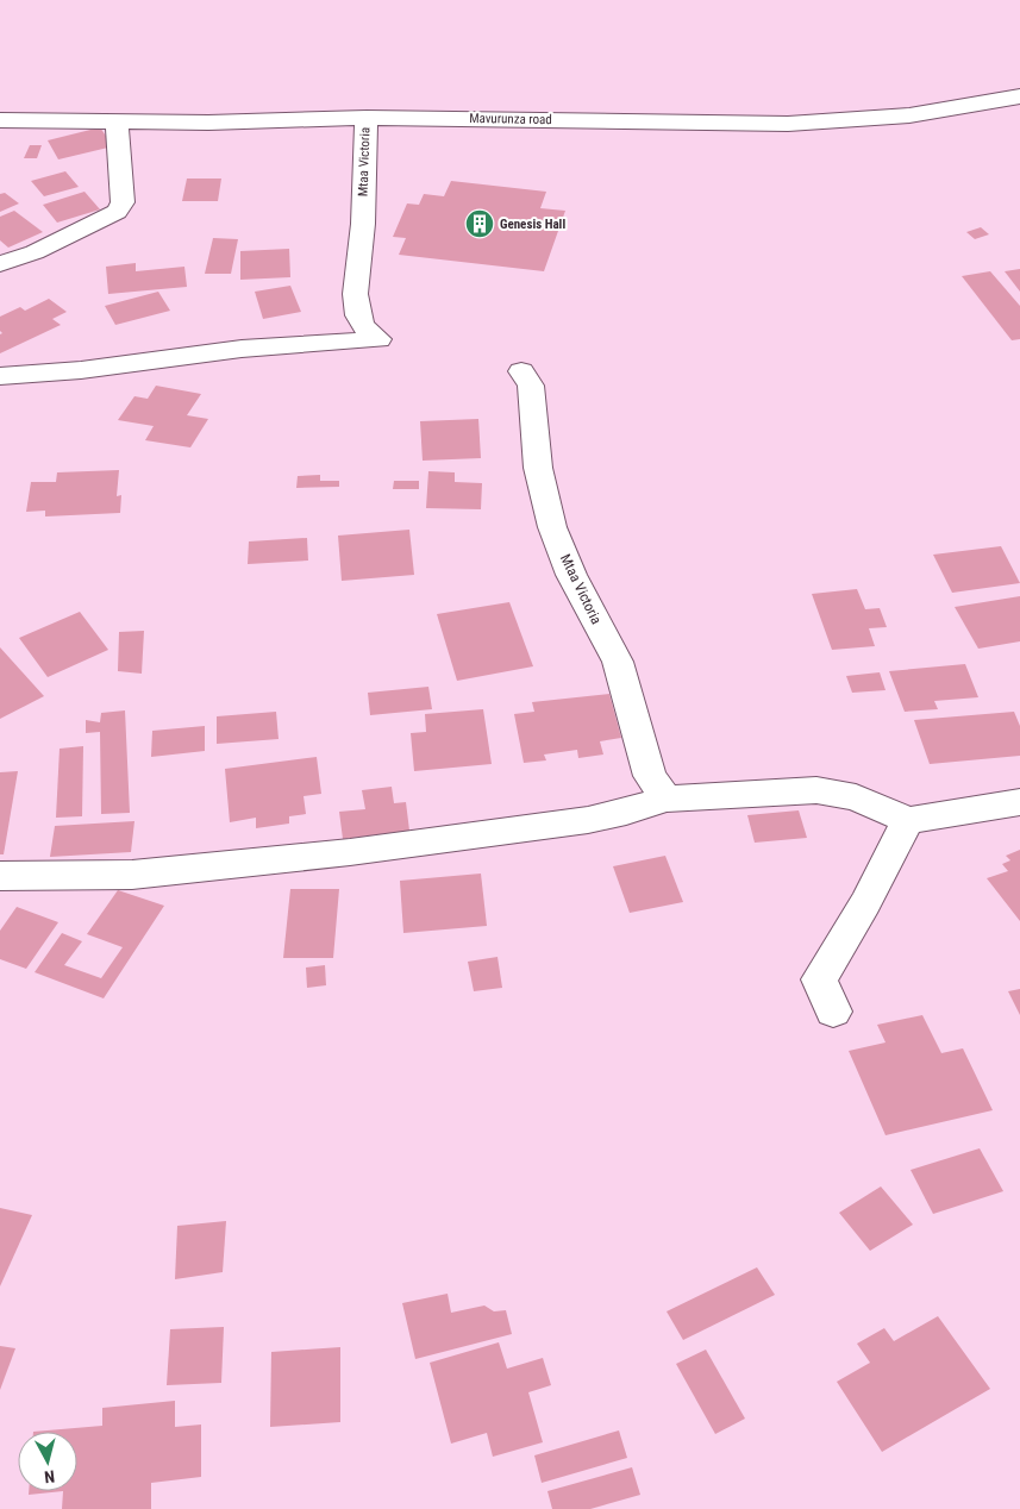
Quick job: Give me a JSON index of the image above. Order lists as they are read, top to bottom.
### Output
{
  "streets": {
    "street": ["Mavurunza road", "Mtaa Victoria"]
  },
  "crossings": [
    ["Mavurunza road", "Mtaa Victoria"]
  ],
  "places": {
    "building": ["Genesis Hall"]
  },
  "north": "bottom"
}
